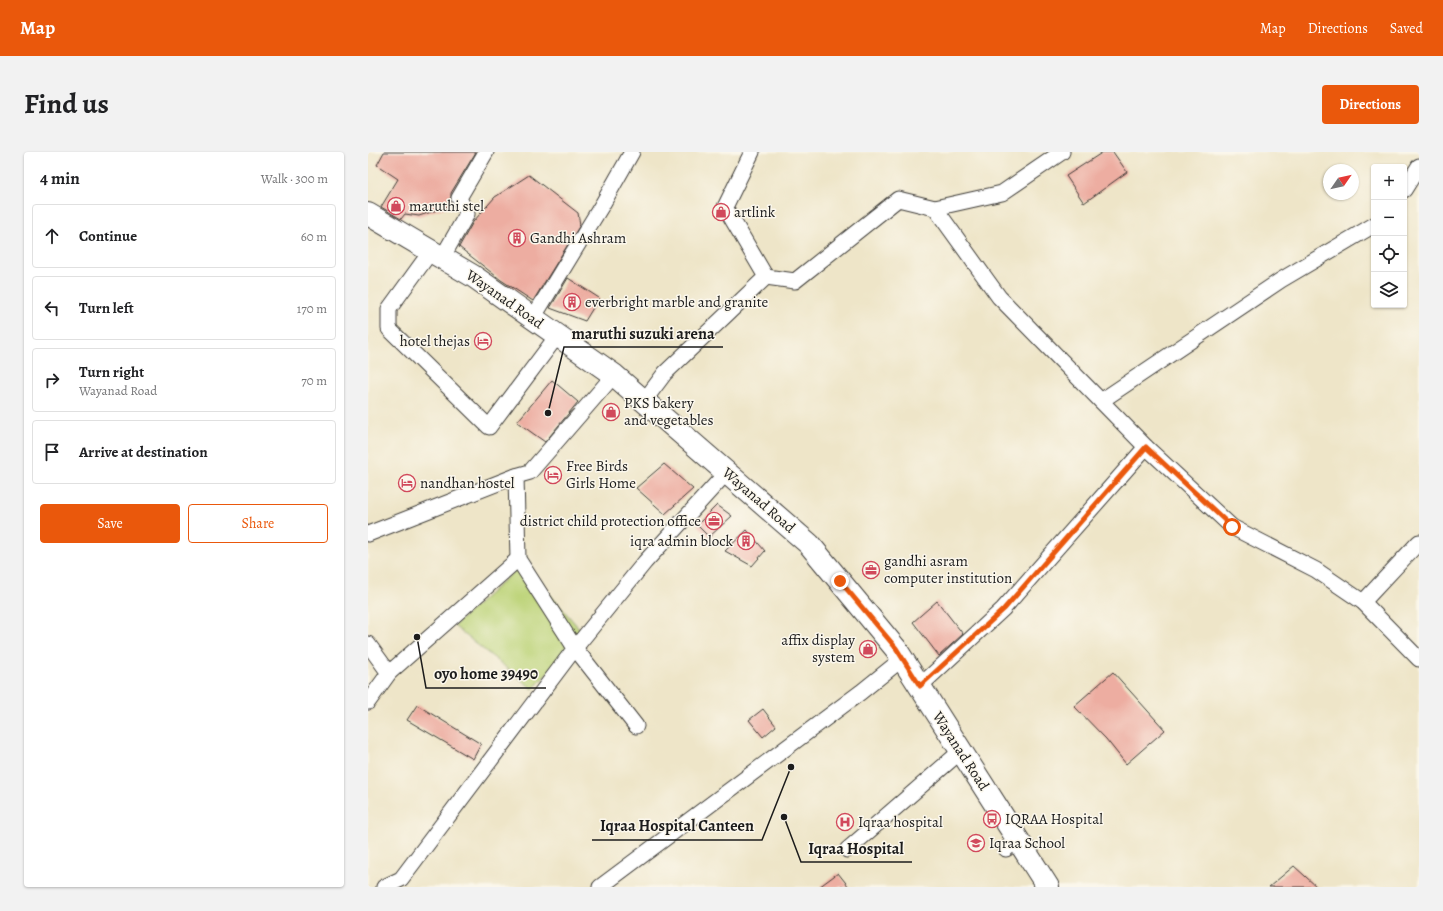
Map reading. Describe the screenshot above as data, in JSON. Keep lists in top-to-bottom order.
{
  "streets": {
    "main road": ["Wayanad Road"]
  },
  "places": {
    "shop": [
      "maruthi stel",
      "artlink",
      "PKS bakery and vegetables",
      "affix display system"
    ],
    "building": ["Gandhi Ashram", "everbright marble and granite", "iqra admin block"],
    "hotel": ["hotel thejas", "Free Birds Girls Home", "nandhan hostel"],
    "other": [
      "maruthi suzuki arena",
      "oyo home 39490",
      "Iqraa Hospital Canteen",
      "Iqraa Hospital"
    ],
    "office": ["district child protection office", "gandhi asram computer institution"],
    "bus stop": ["IQRAA Hospital"],
    "hospital": ["Iqraa hospital"],
    "school or university": ["Iqraa School"]
  },
  "north": "top right",
  "page": {
    "header": "Map",
    "nav": ["Map", "Directions", "Saved"],
    "title": "Find us",
    "buttons": [
      "Directions",
      ["Save", "Share"]
    ],
    "heading": ["4 min", "Walk · 300 m"],
    "map_buttons": ["+", "−"],
    "list": [
      ["Continue", "60 m"],
      ["Turn left", "170 m"],
      ["Turn right", "Wayanad Road", "70 m"],
      "Arrive at destination"
    ]
  }
}
